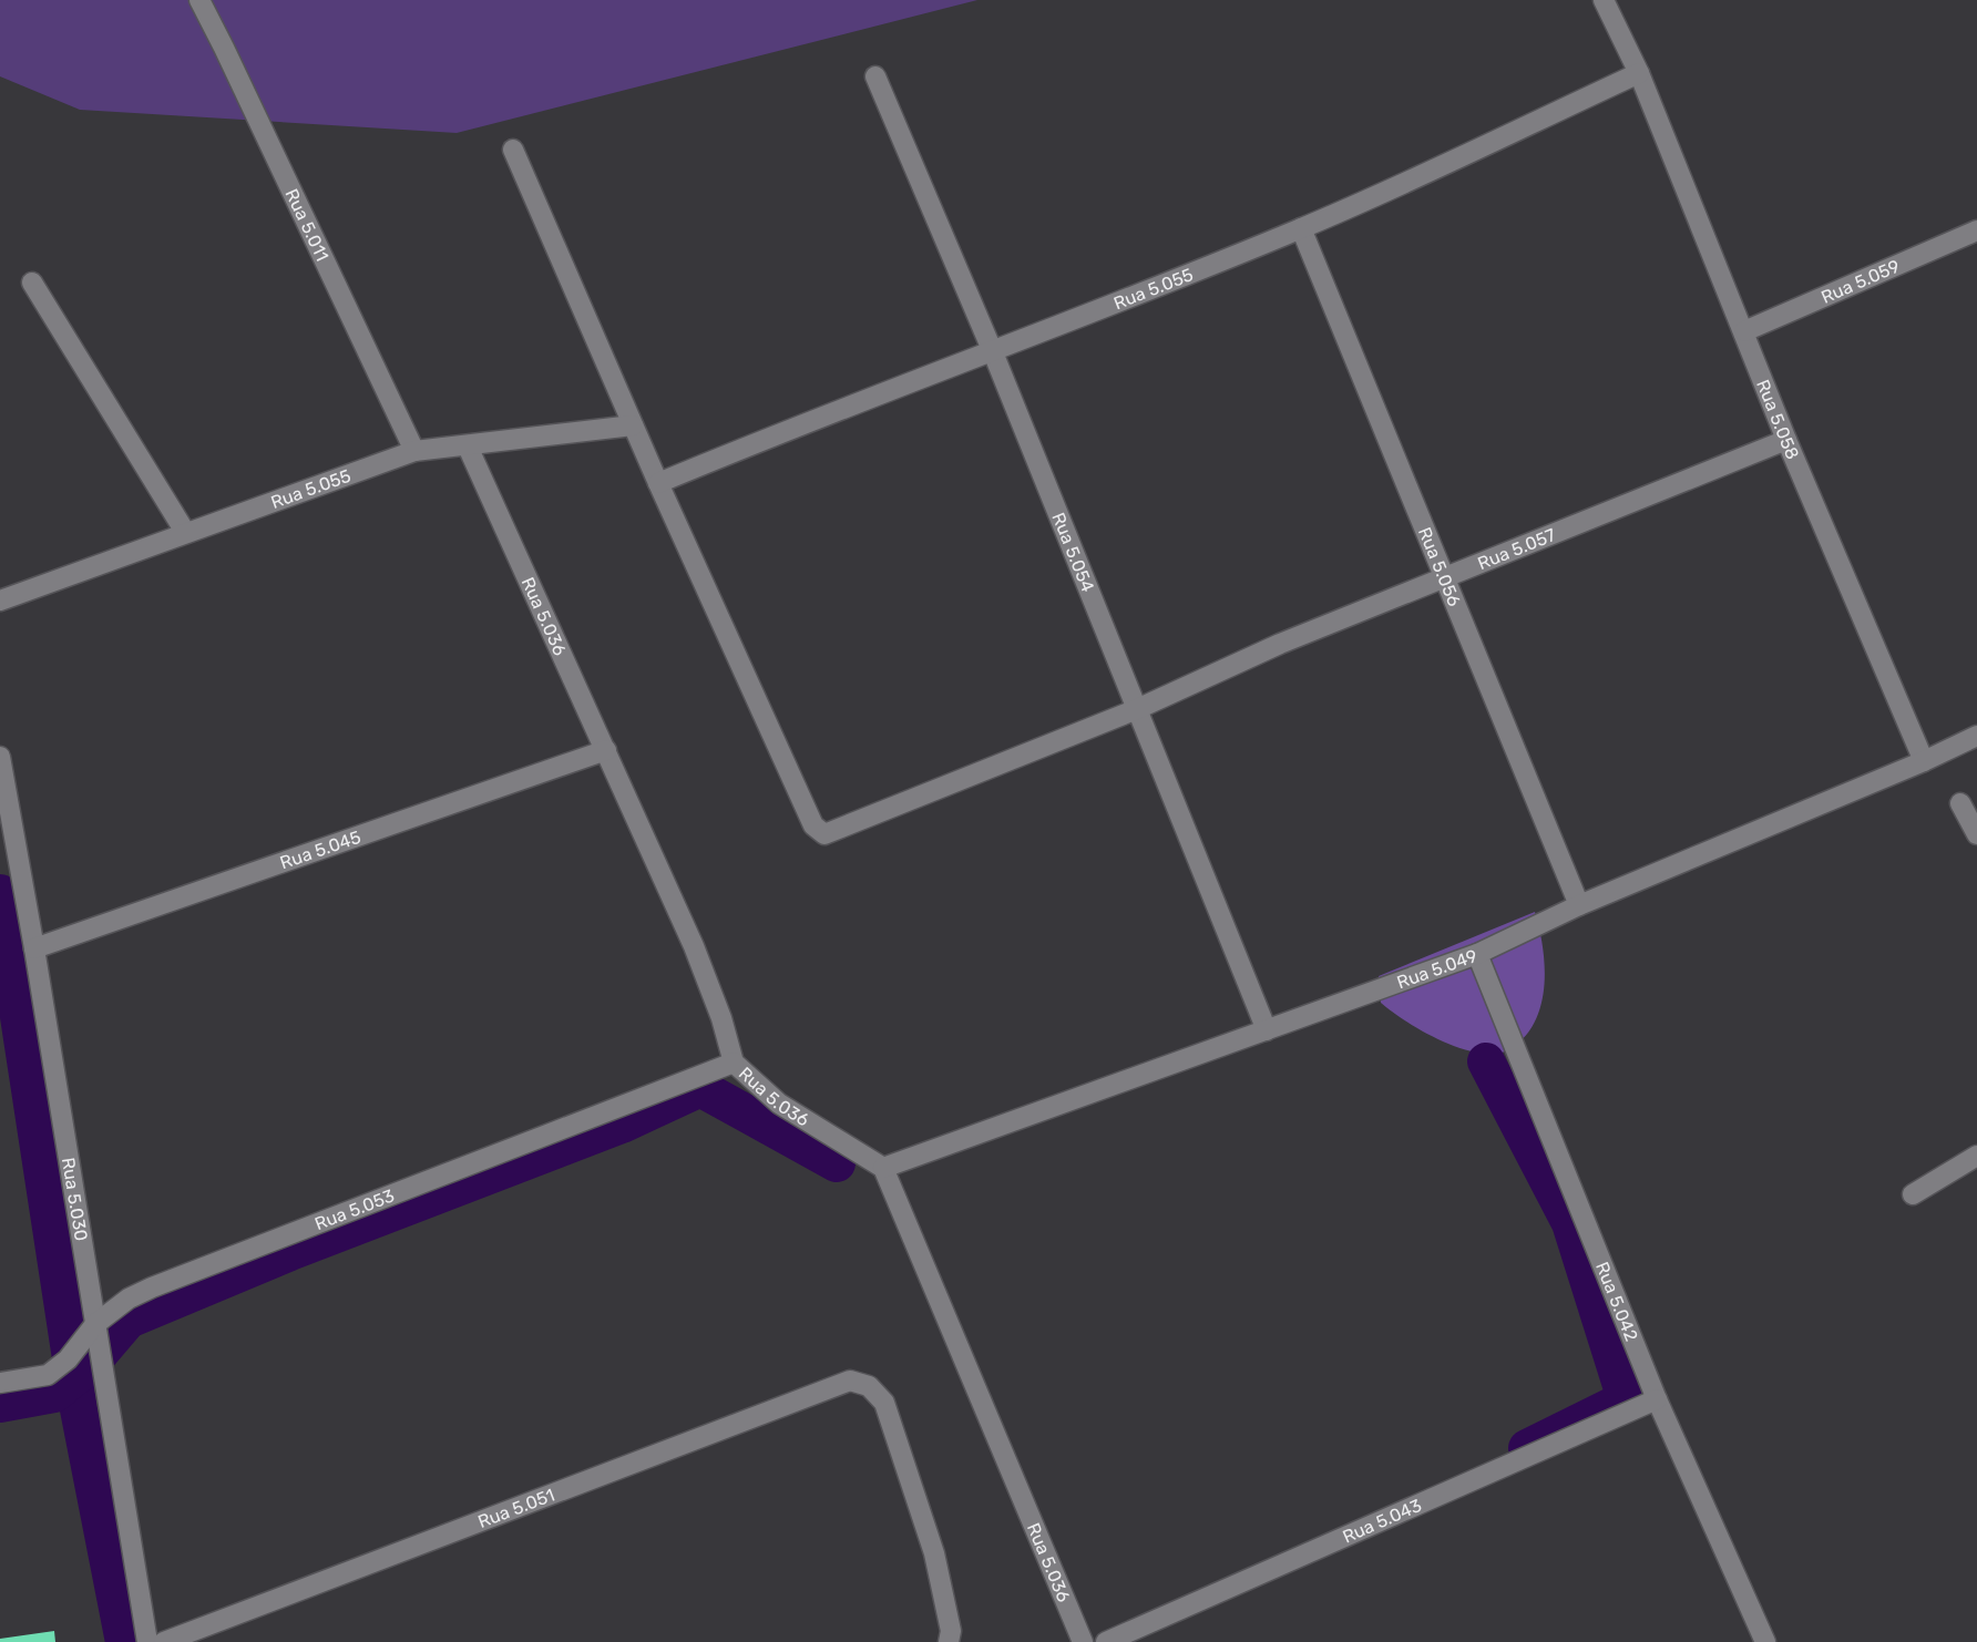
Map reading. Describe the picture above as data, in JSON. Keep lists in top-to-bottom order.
{
  "streets": {
    "street": [
      "Rua 5.011",
      "Rua 5.059",
      "Rua 5.055",
      "Rua 5.058",
      "Rua 5.057",
      "Rua 5.054",
      "Rua 5.056",
      "Rua 5.036",
      "Rua 5.045",
      "Rua 5.049",
      "Rua 5.030",
      "Rua 5.053",
      "Rua 5.042",
      "Rua 5.051",
      "Rua 5.043"
    ]
  },
  "crossings": [
    ["Rua 5.011", "Rua 5.055"],
    ["Rua 5.059", "Rua 5.058"],
    ["Rua 5.055", "Rua 5.058"],
    ["Rua 5.055", "Rua 5.057"],
    ["Rua 5.055", "Rua 5.054"],
    ["Rua 5.055", "Rua 5.056"],
    ["Rua 5.055", "Rua 5.036"],
    ["Rua 5.058", "Rua 5.057"],
    ["Rua 5.058", "Rua 5.049"],
    ["Rua 5.057", "Rua 5.054"],
    ["Rua 5.057", "Rua 5.056"],
    ["Rua 5.054", "Rua 5.049"],
    ["Rua 5.056", "Rua 5.049"],
    ["Rua 5.036", "Rua 5.045"],
    ["Rua 5.036", "Rua 5.049"],
    ["Rua 5.036", "Rua 5.053"],
    ["Rua 5.045", "Rua 5.030"],
    ["Rua 5.049", "Rua 5.042"],
    ["Rua 5.030", "Rua 5.053"],
    ["Rua 5.042", "Rua 5.043"]
  ]
}
